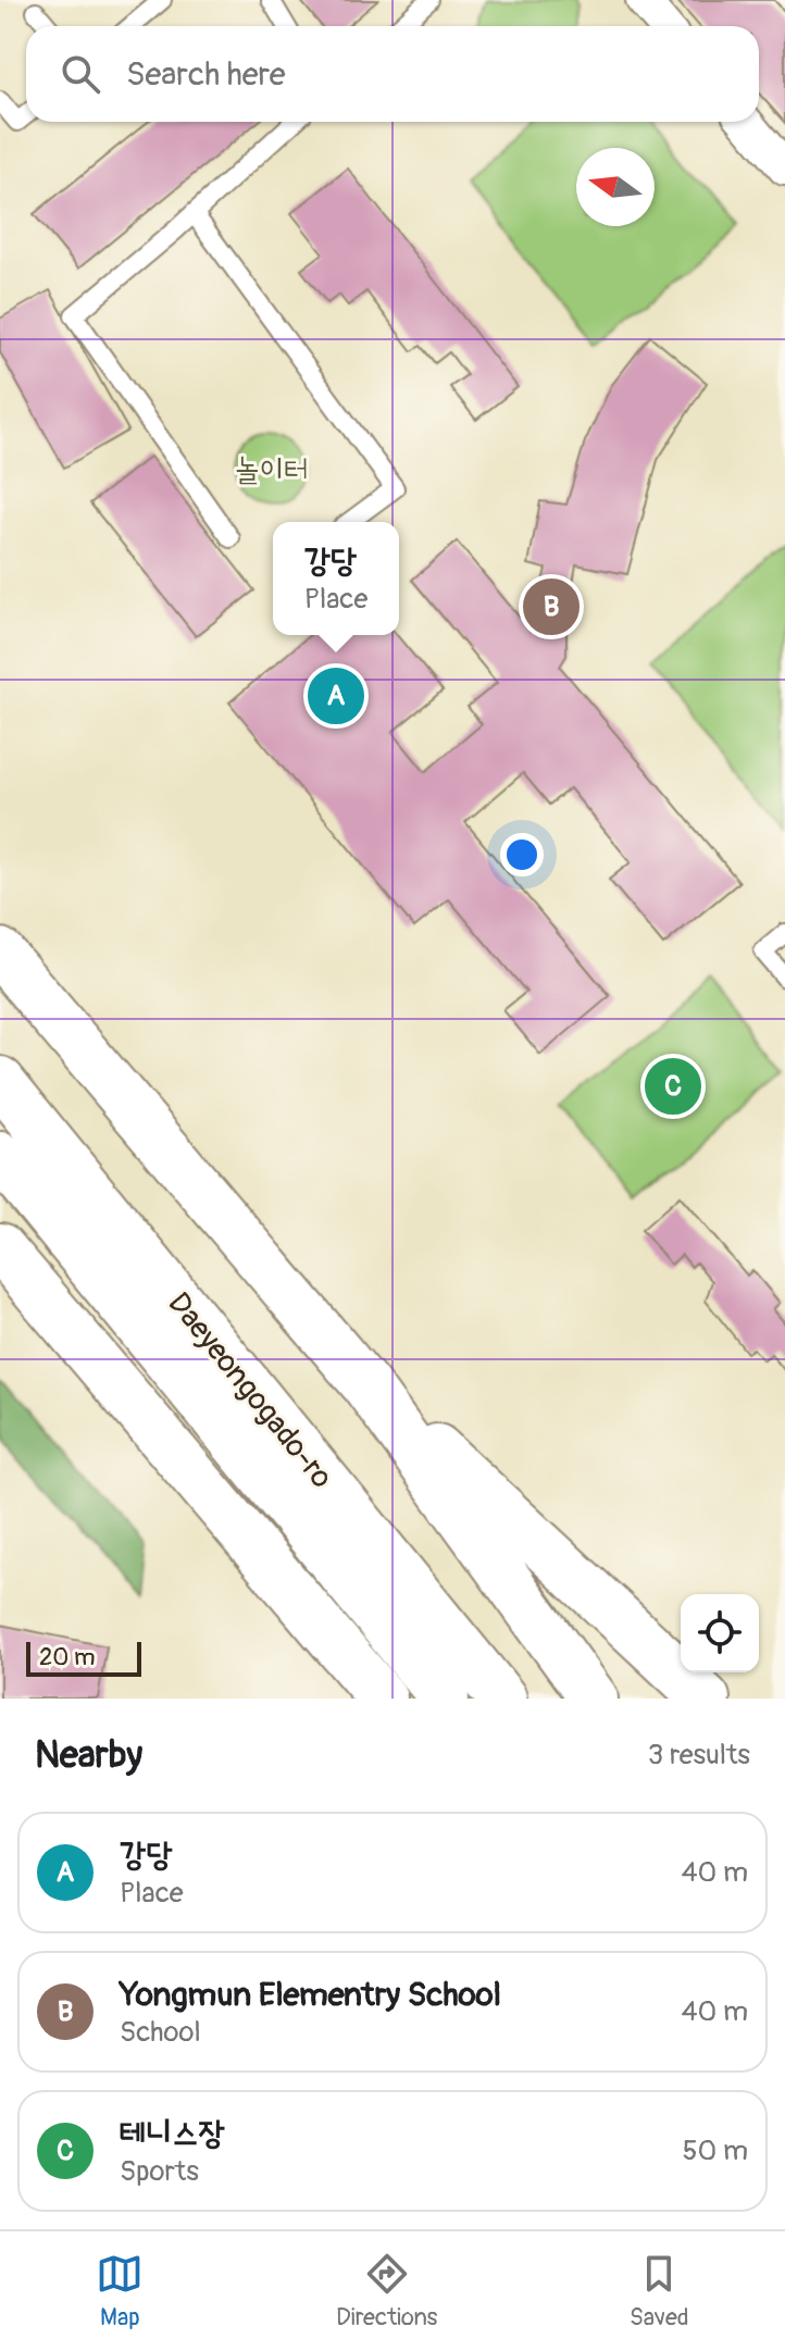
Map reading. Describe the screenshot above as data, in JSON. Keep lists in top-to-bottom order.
{
  "streets": {
    "main road": ["Daeyeongogado-ro"]
  },
  "parks": ["놀이터"],
  "scale_bar": "20 m",
  "north": "left",
  "page": {
    "search": "Search here",
    "popup": ["강당", "Place"],
    "pins": ["B", "A", "C"],
    "scale": "20 m",
    "heading": ["Nearby", "3 results"],
    "list": [
      {
        "mark": "A",
        "name": "강당",
        "note": "Place",
        "value": "40 m"
      },
      {
        "mark": "B",
        "name": "Yongmun Elementry School",
        "note": "School",
        "value": "40 m"
      },
      {
        "mark": "C",
        "name": "테니스장",
        "note": "Sports",
        "value": "50 m"
      }
    ],
    "nav": ["Map", "Directions", "Saved"]
  }
}
